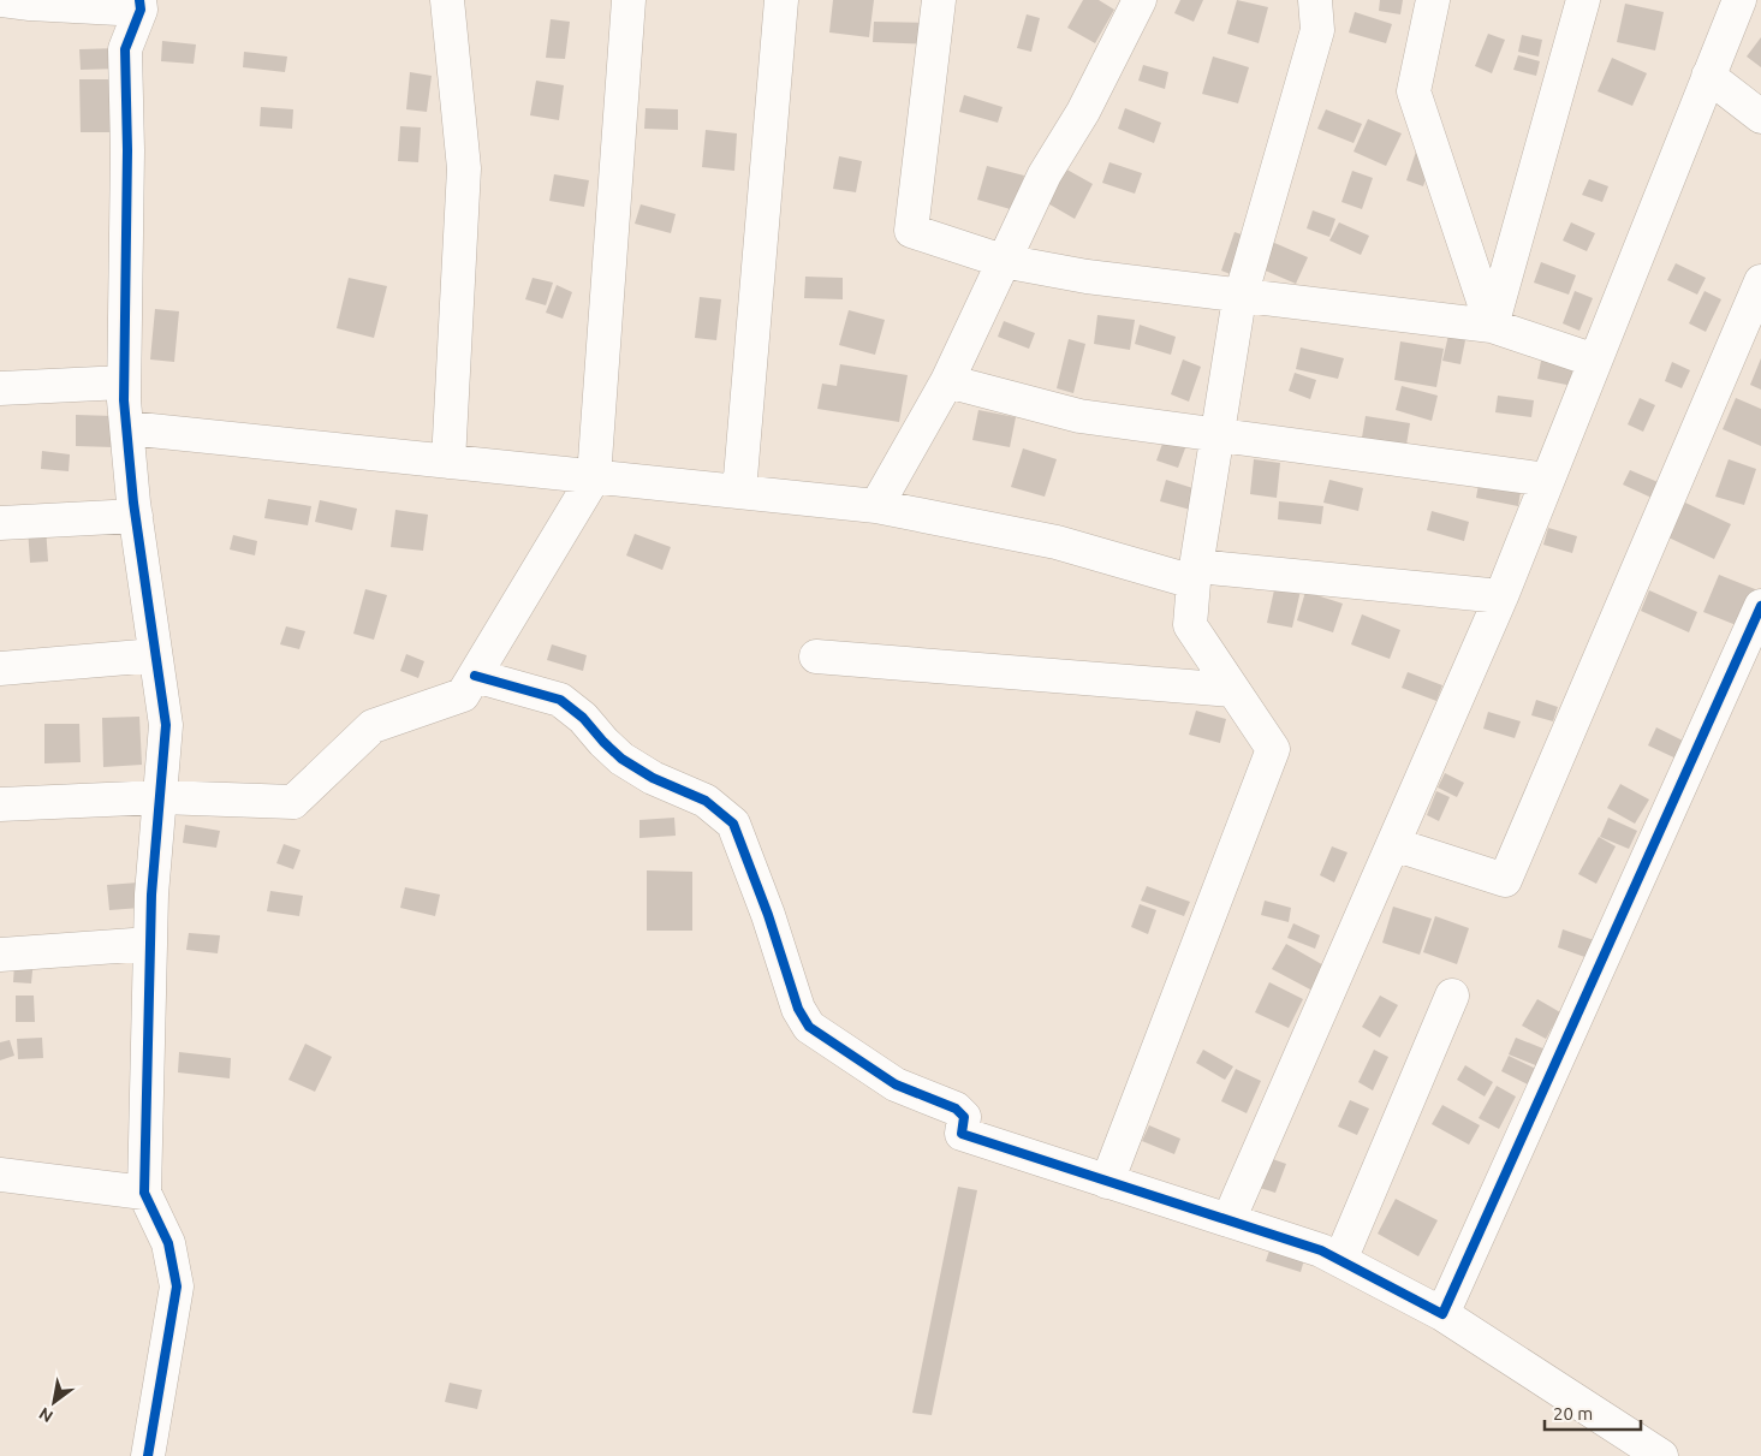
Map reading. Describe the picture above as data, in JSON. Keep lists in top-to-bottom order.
{
  "scale_bar": "20 m",
  "north": "bottom left"
}
